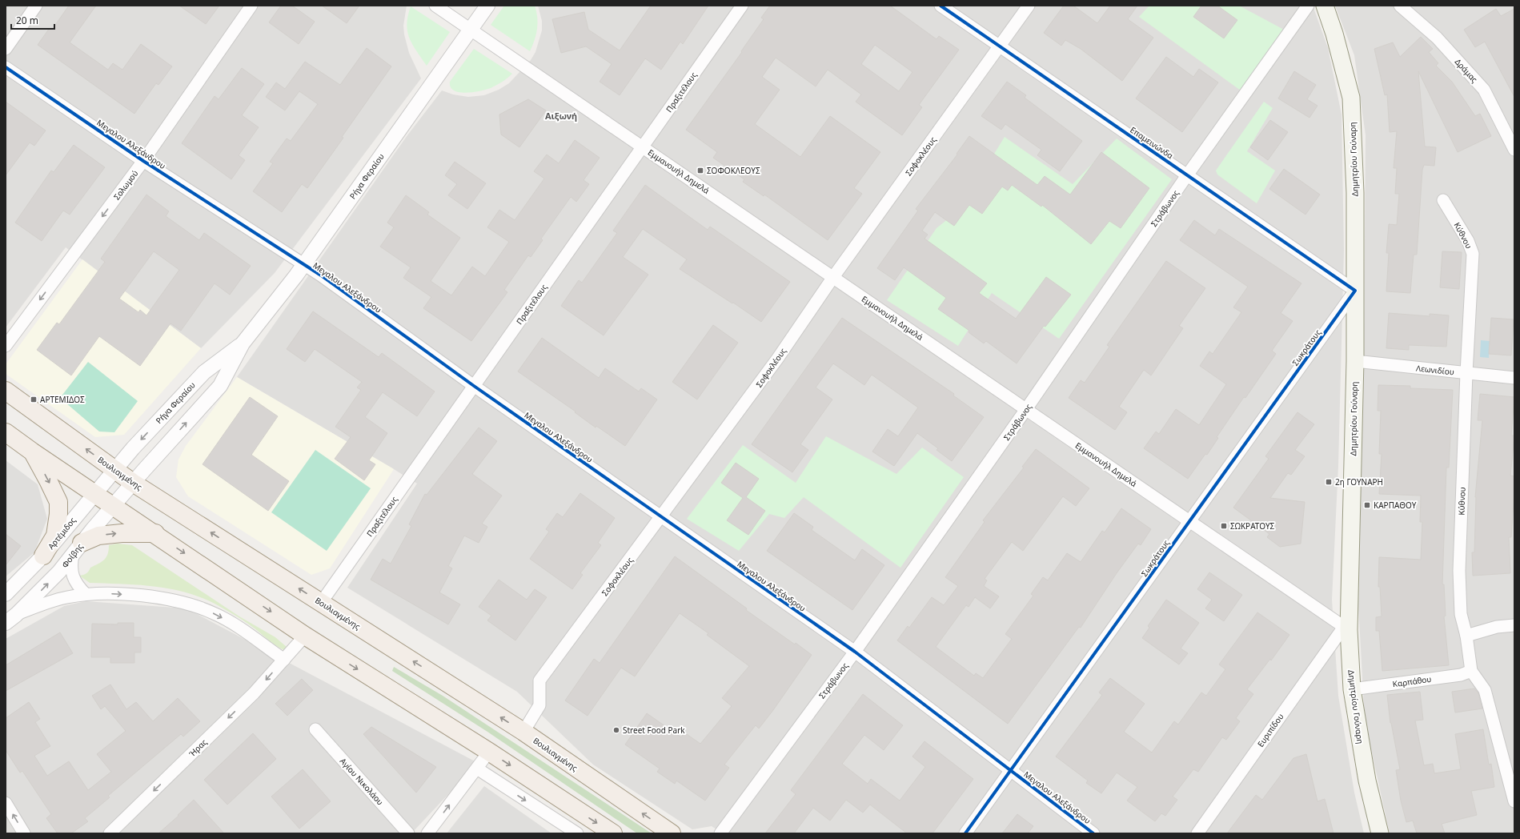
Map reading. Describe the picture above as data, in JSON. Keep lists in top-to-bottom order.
{
  "streets": {
    "main road": ["Δημητρίου Γούναρη", "Βουλιαγμένης"],
    "street": [
      "Δράμας",
      "Πραξιτέλους",
      "Επαμεινώνδα",
      "Μεγαλου Αλεξάνδρου",
      "Σοφοκλέους",
      "Εμμανουήλ Δημελά",
      "Ρήγα Φεραίου",
      "Σολωμού",
      "Στράβωνος",
      "Κύθνου",
      "Σωκράτους",
      "Λεωνιδίου",
      "Αρτέμιδος",
      "Φοίβης",
      "Καρπάθου",
      "Ευριπίδου",
      "Ήρας",
      "Αγίου Νικολάου"
    ]
  },
  "crossings": [
    ["Πραξιτέλους", "Μεγαλου Αλεξάνδρου"],
    ["Πραξιτέλους", "Εμμανουήλ Δημελά"],
    ["Πραξιτέλους", "Βουλιαγμένης"],
    ["Επαμεινώνδα", "Σοφοκλέους"],
    ["Επαμεινώνδα", "Δημητρίου Γούναρη"],
    ["Επαμεινώνδα", "Στράβωνος"],
    ["Επαμεινώνδα", "Σωκράτους"],
    ["Μεγαλου Αλεξάνδρου", "Σοφοκλέους"],
    ["Μεγαλου Αλεξάνδρου", "Ρήγα Φεραίου"],
    ["Μεγαλου Αλεξάνδρου", "Σολωμού"],
    ["Μεγαλου Αλεξάνδρου", "Στράβωνος"],
    ["Μεγαλου Αλεξάνδρου", "Σωκράτους"],
    ["Σοφοκλέους", "Εμμανουήλ Δημελά"],
    ["Σοφοκλέους", "Βουλιαγμένης"],
    ["Δημητρίου Γούναρη", "Εμμανουήλ Δημελά"],
    ["Δημητρίου Γούναρη", "Σωκράτους"],
    ["Δημητρίου Γούναρη", "Λεωνιδίου"],
    ["Δημητρίου Γούναρη", "Καρπάθου"],
    ["Δημητρίου Γούναρη", "Ευριπίδου"],
    ["Εμμανουήλ Δημελά", "Ρήγα Φεραίου"],
    ["Εμμανουήλ Δημελά", "Στράβωνος"],
    ["Εμμανουήλ Δημελά", "Σωκράτους"],
    ["Εμμανουήλ Δημελά", "Ευριπίδου"],
    ["Ρήγα Φεραίου", "Βουλιαγμένης"],
    ["Ρήγα Φεραίου", "Αρτέμιδος"],
    ["Ρήγα Φεραίου", "Φοίβης"],
    ["Κύθνου", "Λεωνιδίου"],
    ["Κύθνου", "Καρπάθου"],
    ["Βουλιαγμένης", "Αρτέμιδος"],
    ["Βουλιαγμένης", "Φοίβης"]
  ],
  "one_way": ["Σολωμού", "Φοίβης", "Ήρας"],
  "districts": ["Αιξωνή"],
  "places": {
    "transit": [
      "ΣΟΦΟΚΛΕΟΥΣ",
      "ΑΡΤΕΜΙΔΟΣ",
      "2η ΓΟΥΝΑΡΗ",
      "ΚΑΡΠΑΘΟΥ",
      "ΣΩΚΡΑΤΟΥΣ"
    ],
    "other": ["Street Food Park"]
  },
  "scale_bar": "20 m"
}
